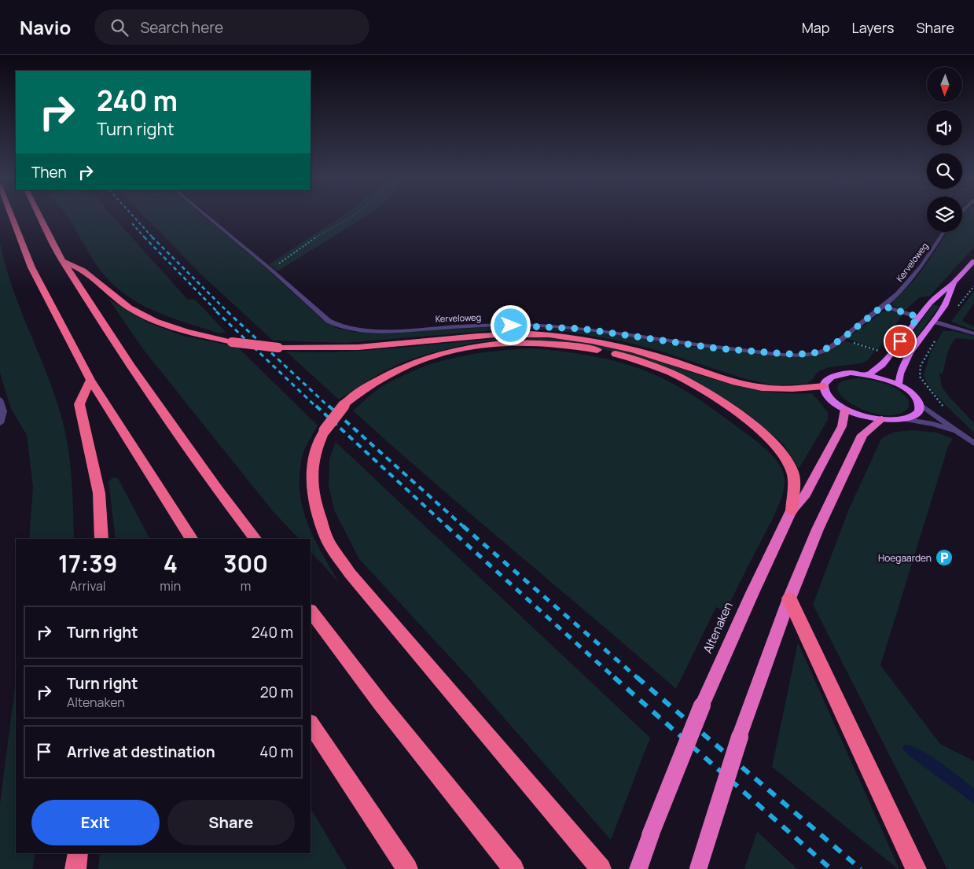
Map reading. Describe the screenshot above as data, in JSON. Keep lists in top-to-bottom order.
{
  "streets": {
    "highway": ["Altenaken"],
    "street": ["Kerveloweg"]
  },
  "places": {
    "parking": ["Hoegaarden"]
  },
  "north": "bottom",
  "page": {
    "header": "Navio",
    "search": "Search here",
    "nav": ["Map", "Layers", "Share"],
    "turn": ["240 m", "Turn right"],
    "then": "Then",
    "eta": [
      "17:39",
      "Arrival",
      "4",
      "min",
      "300",
      "m"
    ],
    "list": [
      {
        "name": "Turn right",
        "value": "240 m"
      },
      {
        "name": "Turn right",
        "note": "Altenaken",
        "value": "20 m"
      },
      {
        "name": "Arrive at destination",
        "value": "40 m"
      }
    ],
    "buttons": ["Exit", "Share"]
  }
}
